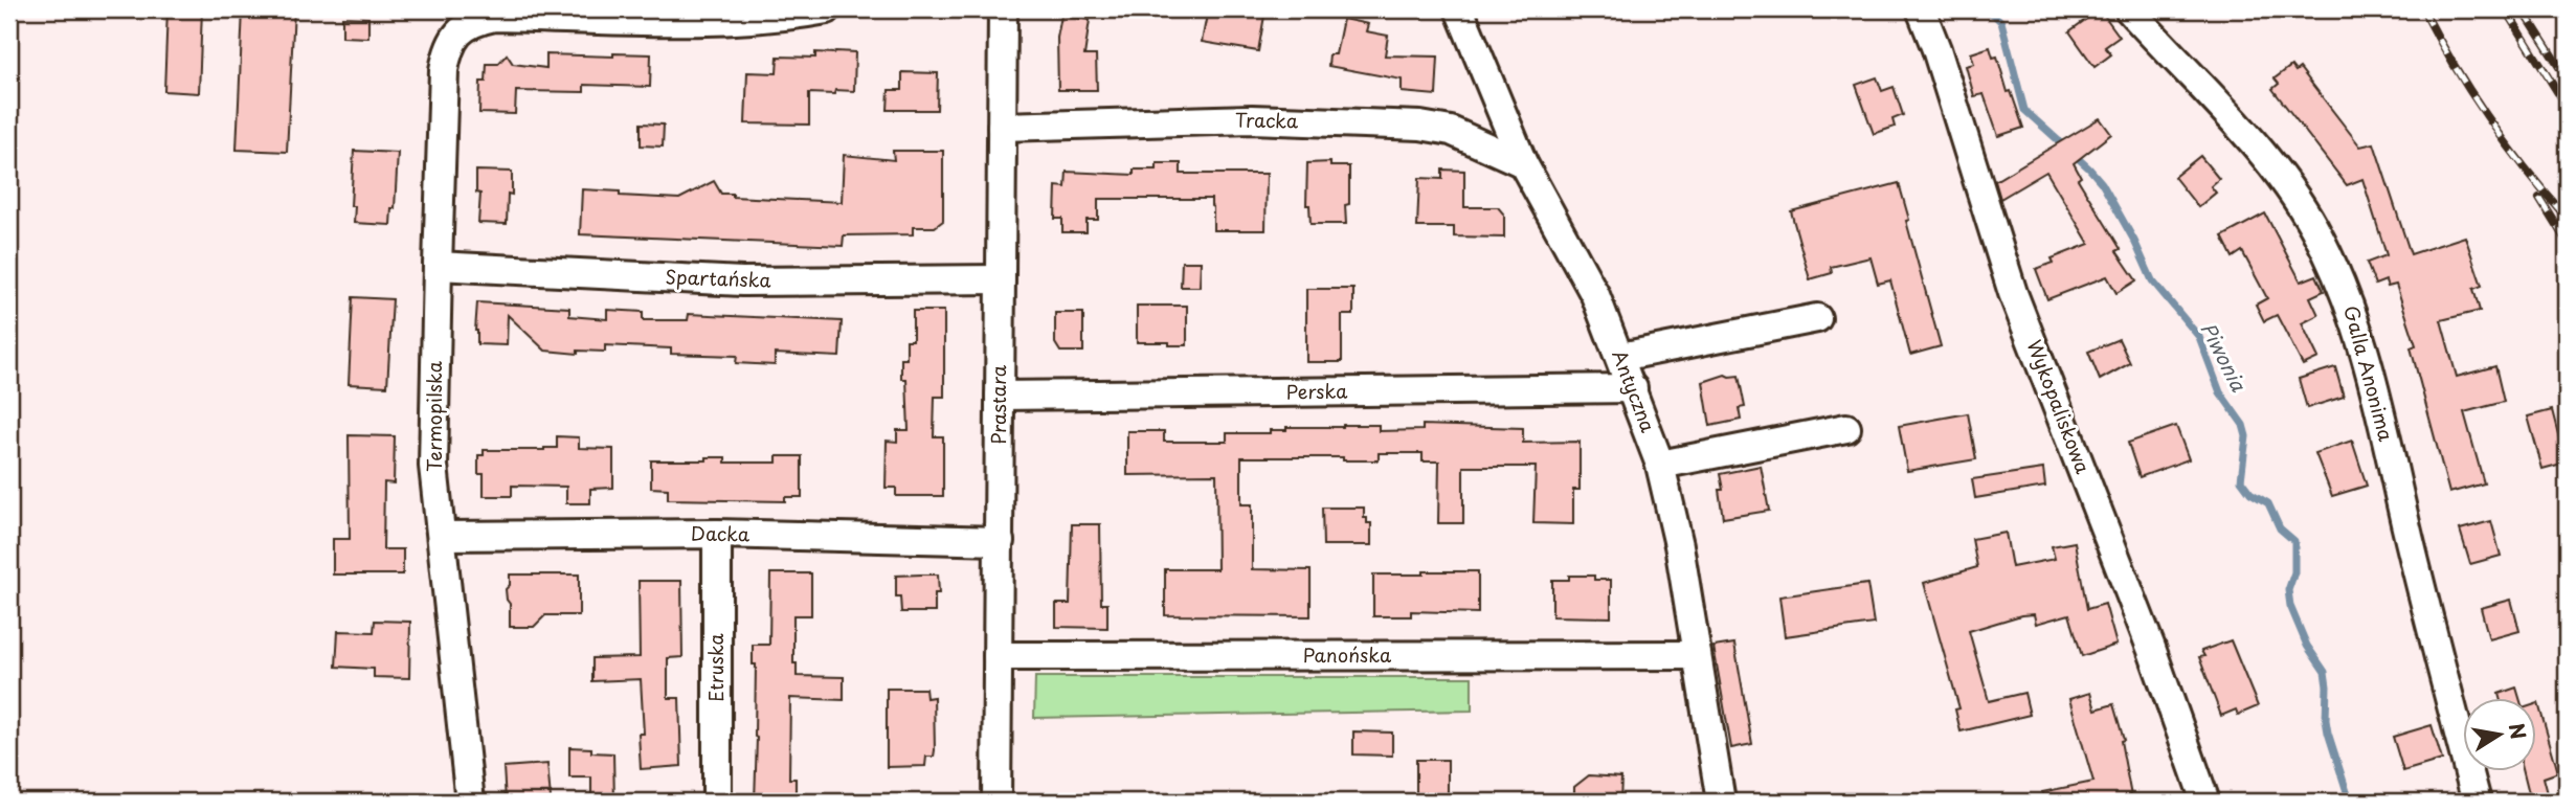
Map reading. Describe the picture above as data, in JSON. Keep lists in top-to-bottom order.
{
  "streets": {
    "street": [
      "Tracka",
      "Spartańska",
      "Galla Anonima",
      "Antyczna",
      "Perska",
      "Prastara",
      "Wykopaliskowa",
      "Termopilska",
      "Dacka",
      "Panońska",
      "Etruska"
    ]
  },
  "crossings": [
    ["Tracka", "Antyczna"],
    ["Tracka", "Prastara"],
    ["Spartańska", "Prastara"],
    ["Spartańska", "Termopilska"],
    ["Antyczna", "Perska"],
    ["Antyczna", "Panońska"],
    ["Perska", "Prastara"],
    ["Prastara", "Dacka"],
    ["Prastara", "Panońska"],
    ["Termopilska", "Dacka"],
    ["Dacka", "Etruska"]
  ],
  "water": ["Piwonia"],
  "north": "right"
}
